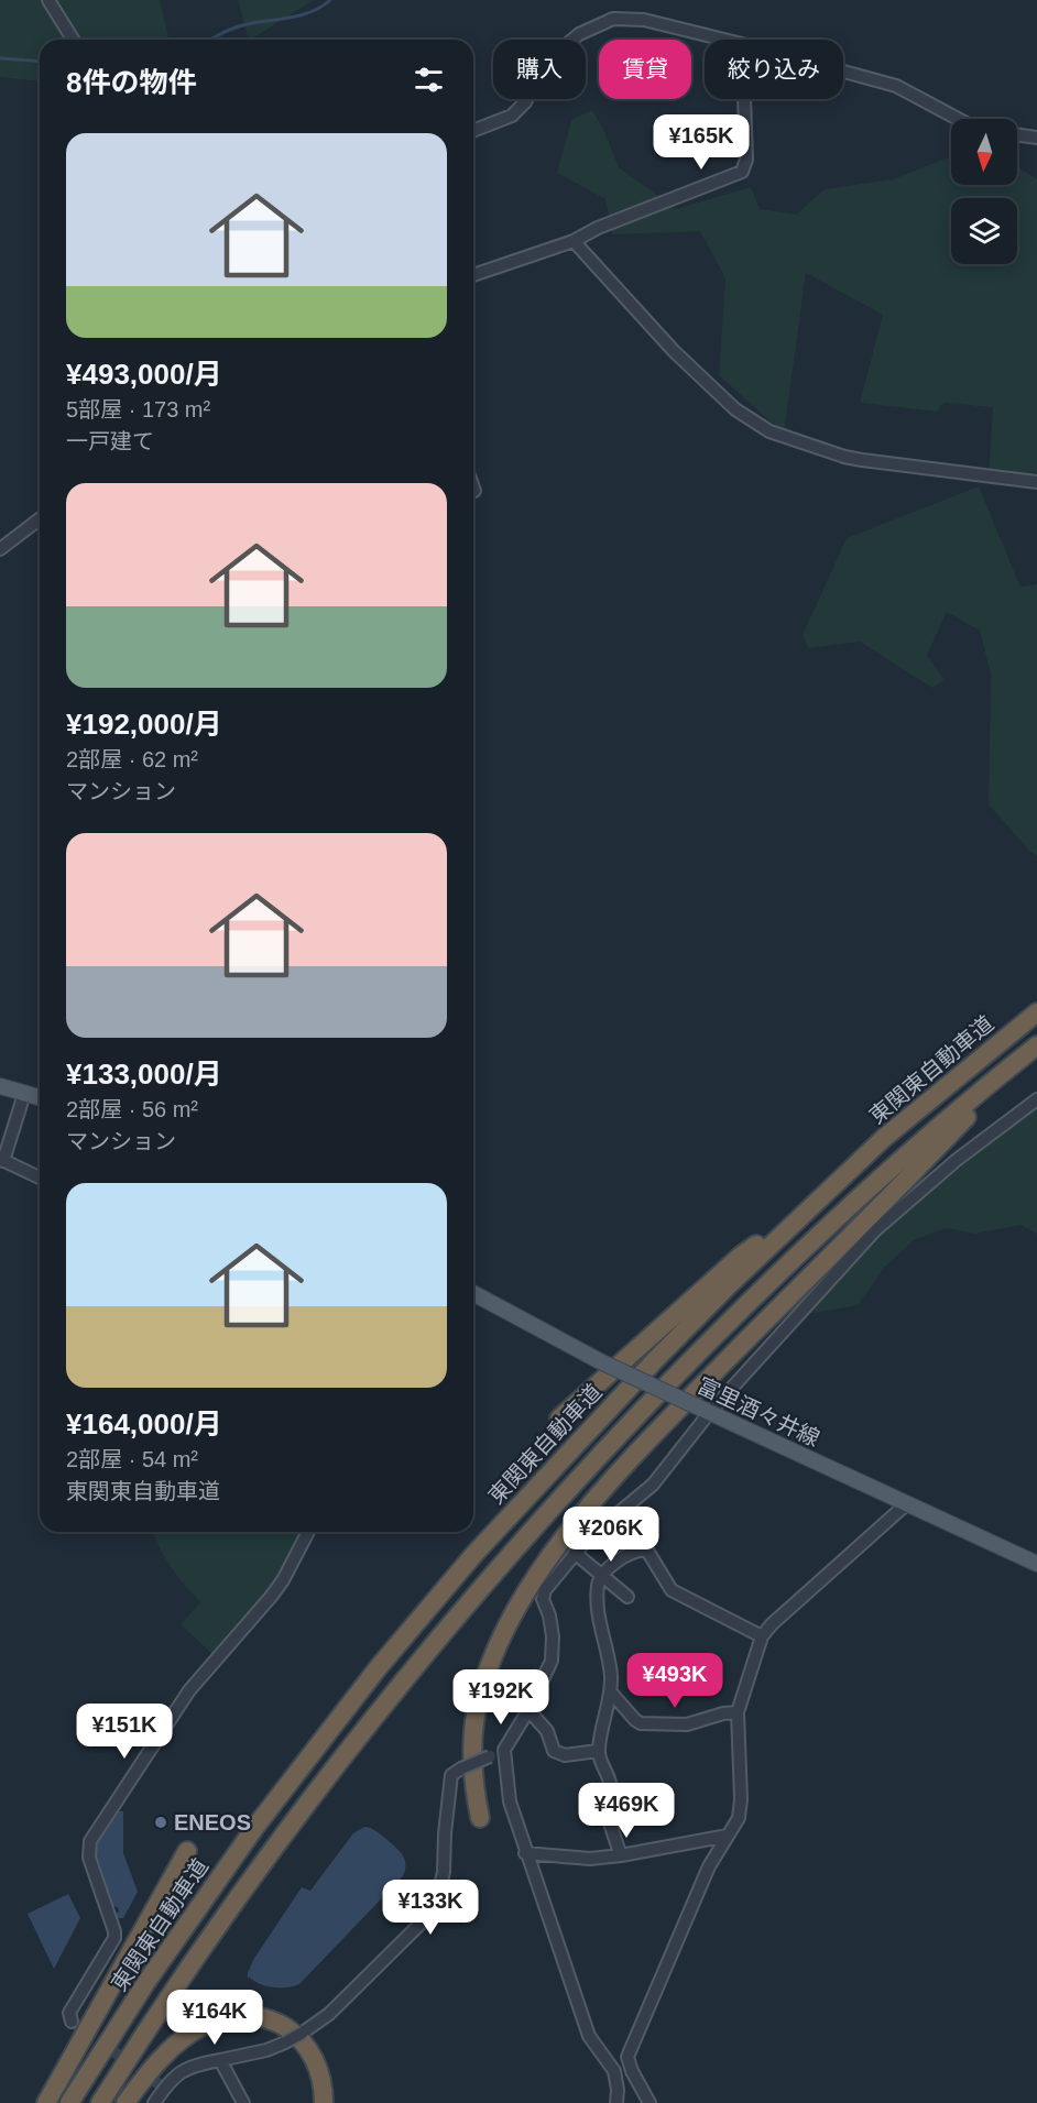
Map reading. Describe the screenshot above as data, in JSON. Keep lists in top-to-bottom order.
{
  "streets": {
    "highway": ["東関東自動車道"],
    "main road": ["富里酒々井線"]
  },
  "places": ["ENEOS"],
  "north": "bottom",
  "page": {
    "chip": ["購入", "賃貸", "絞り込み"],
    "heading": "8件の物件",
    "price": [
      "¥165K",
      "¥206K",
      "¥493K",
      "¥192K",
      "¥151K",
      "¥469K",
      "¥133K",
      "¥164K"
    ],
    "list": [
      {
        "name": "¥493,000/月",
        "note": "5部屋 · 173 m² · 一戸建て"
      },
      {
        "name": "¥192,000/月",
        "note": "2部屋 · 62 m² · マンション"
      },
      {
        "name": "¥133,000/月",
        "note": "2部屋 · 56 m² · マンション"
      },
      {
        "name": "¥164,000/月",
        "note": "2部屋 · 54 m² · 東関東自動車道"
      }
    ]
  }
}
